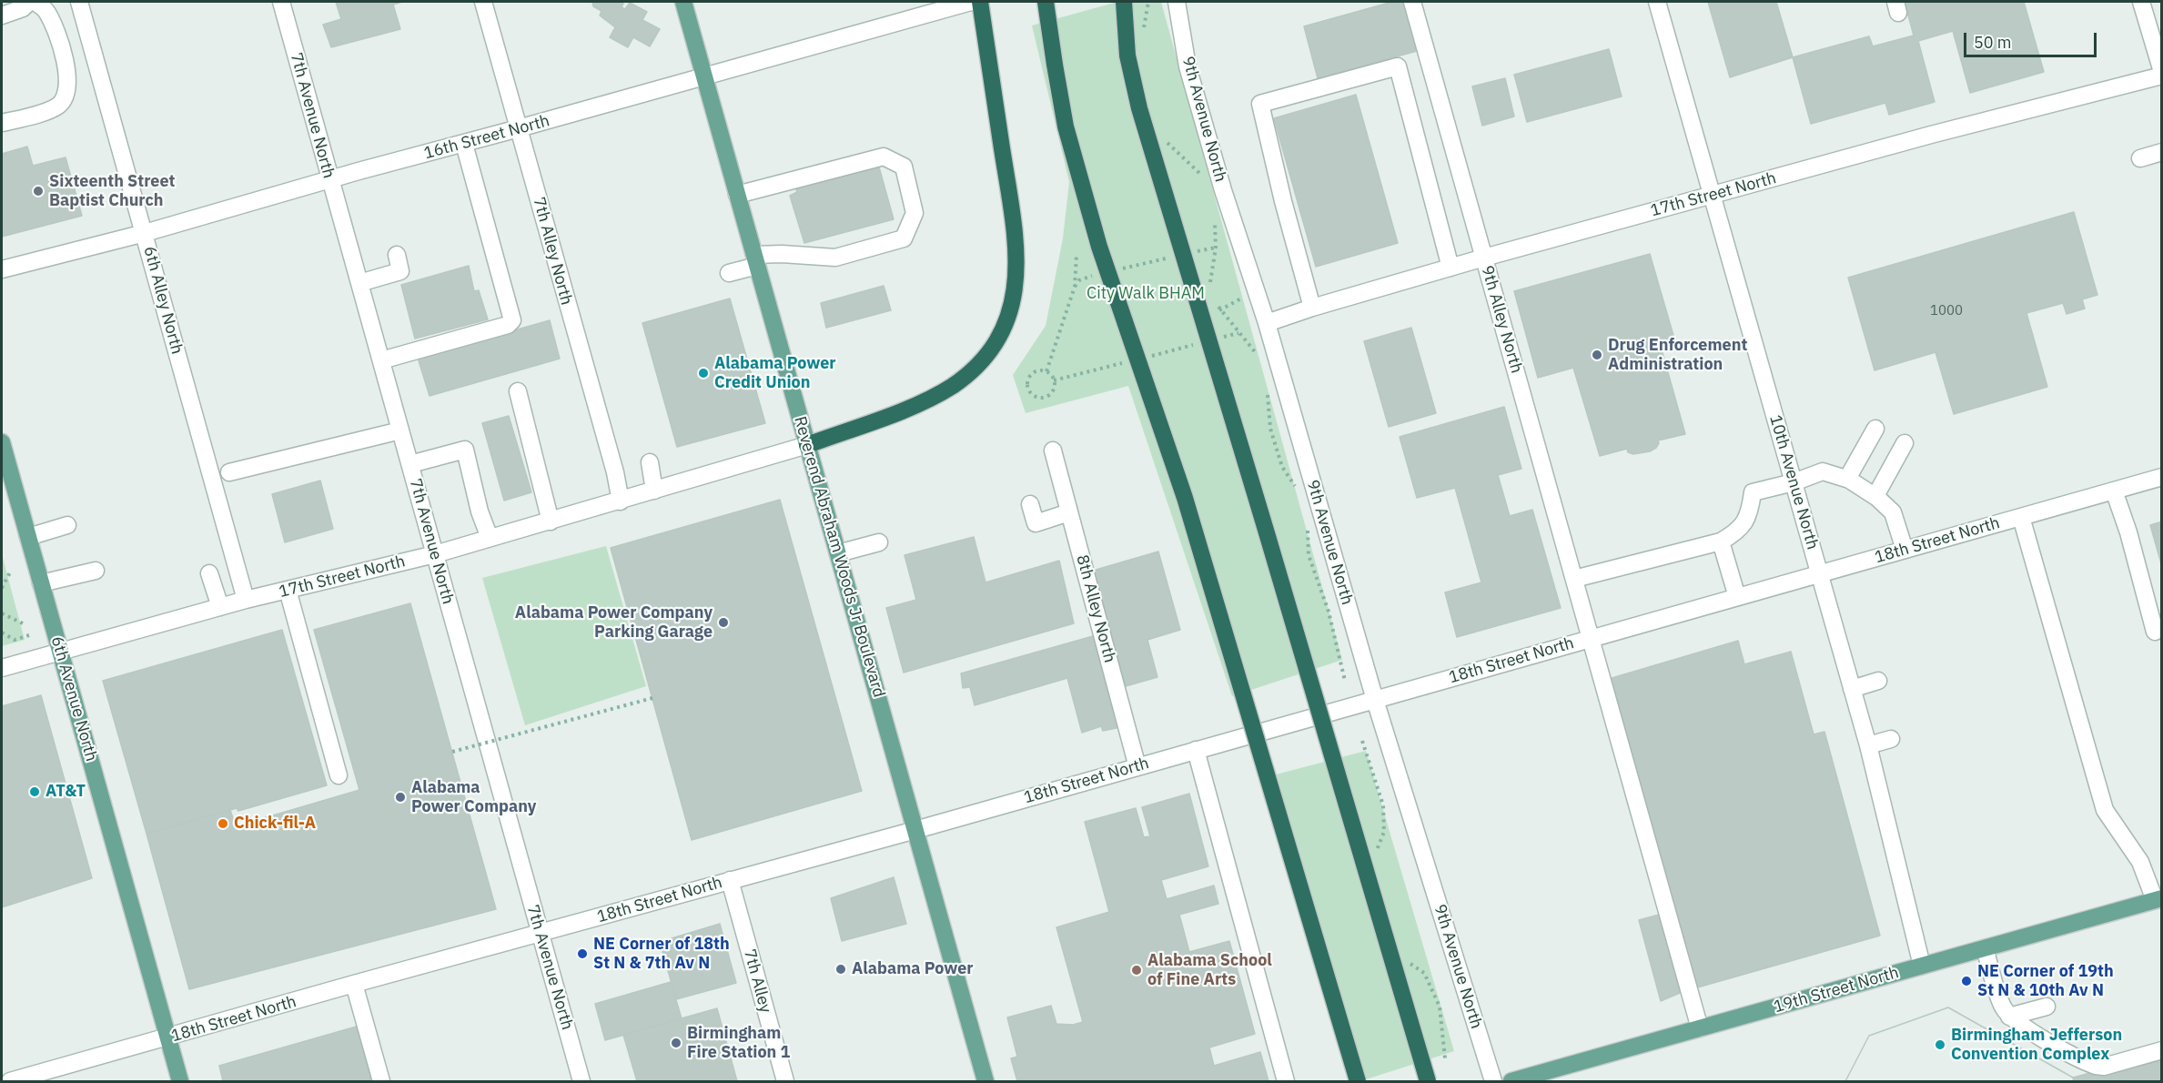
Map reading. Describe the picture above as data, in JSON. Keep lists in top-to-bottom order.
{
  "streets": {
    "main road": ["Reverend Abraham Woods Jr Boulevard", "6th Avenue North", "19th Street North"],
    "street": [
      "7th Avenue North",
      "9th Avenue North",
      "16th Street North",
      "17th Street North",
      "7th Alley North",
      "6th Alley North",
      "9th Alley North",
      "10th Avenue North",
      "18th Street North",
      "8th Alley North",
      "7th Alley"
    ]
  },
  "crossings": [
    ["7th Avenue North", "16th Street North"],
    ["7th Avenue North", "17th Street North"],
    ["7th Avenue North", "18th Street North"],
    ["9th Avenue North", "17th Street North"],
    ["9th Avenue North", "18th Street North"],
    ["16th Street North", "7th Alley North"],
    ["16th Street North", "6th Alley North"],
    ["16th Street North", "Reverend Abraham Woods Jr Boulevard"],
    ["17th Street North", "7th Alley North"],
    ["17th Street North", "6th Alley North"],
    ["17th Street North", "9th Alley North"],
    ["17th Street North", "10th Avenue North"],
    ["17th Street North", "Reverend Abraham Woods Jr Boulevard"],
    ["17th Street North", "6th Avenue North"],
    ["9th Alley North", "18th Street North"],
    ["9th Alley North", "19th Street North"],
    ["10th Avenue North", "18th Street North"],
    ["10th Avenue North", "19th Street North"],
    ["18th Street North", "Reverend Abraham Woods Jr Boulevard"],
    ["18th Street North", "8th Alley North"],
    ["18th Street North", "6th Avenue North"],
    ["18th Street North", "7th Alley"]
  ],
  "parks": ["City Walk BHAM"],
  "places": [
    "Sixteenth Street Baptist Church",
    "Drug Enforcement Administration",
    "Alabama Power Credit Union",
    "Alabama Power Company Parking Garage",
    "AT&T",
    "Alabama Power Company",
    "Chick-fil-A",
    "NE Corner of 18th St N & 7th Av N",
    "Alabama Power",
    "Alabama School of Fine Arts",
    "NE Corner of 19th St N & 10th Av N",
    "Birmingham Fire Station 1",
    "Birmingham Jefferson Convention Complex"
  ],
  "house_numbers": ["1000"],
  "scale_bar": "50 m"
}
